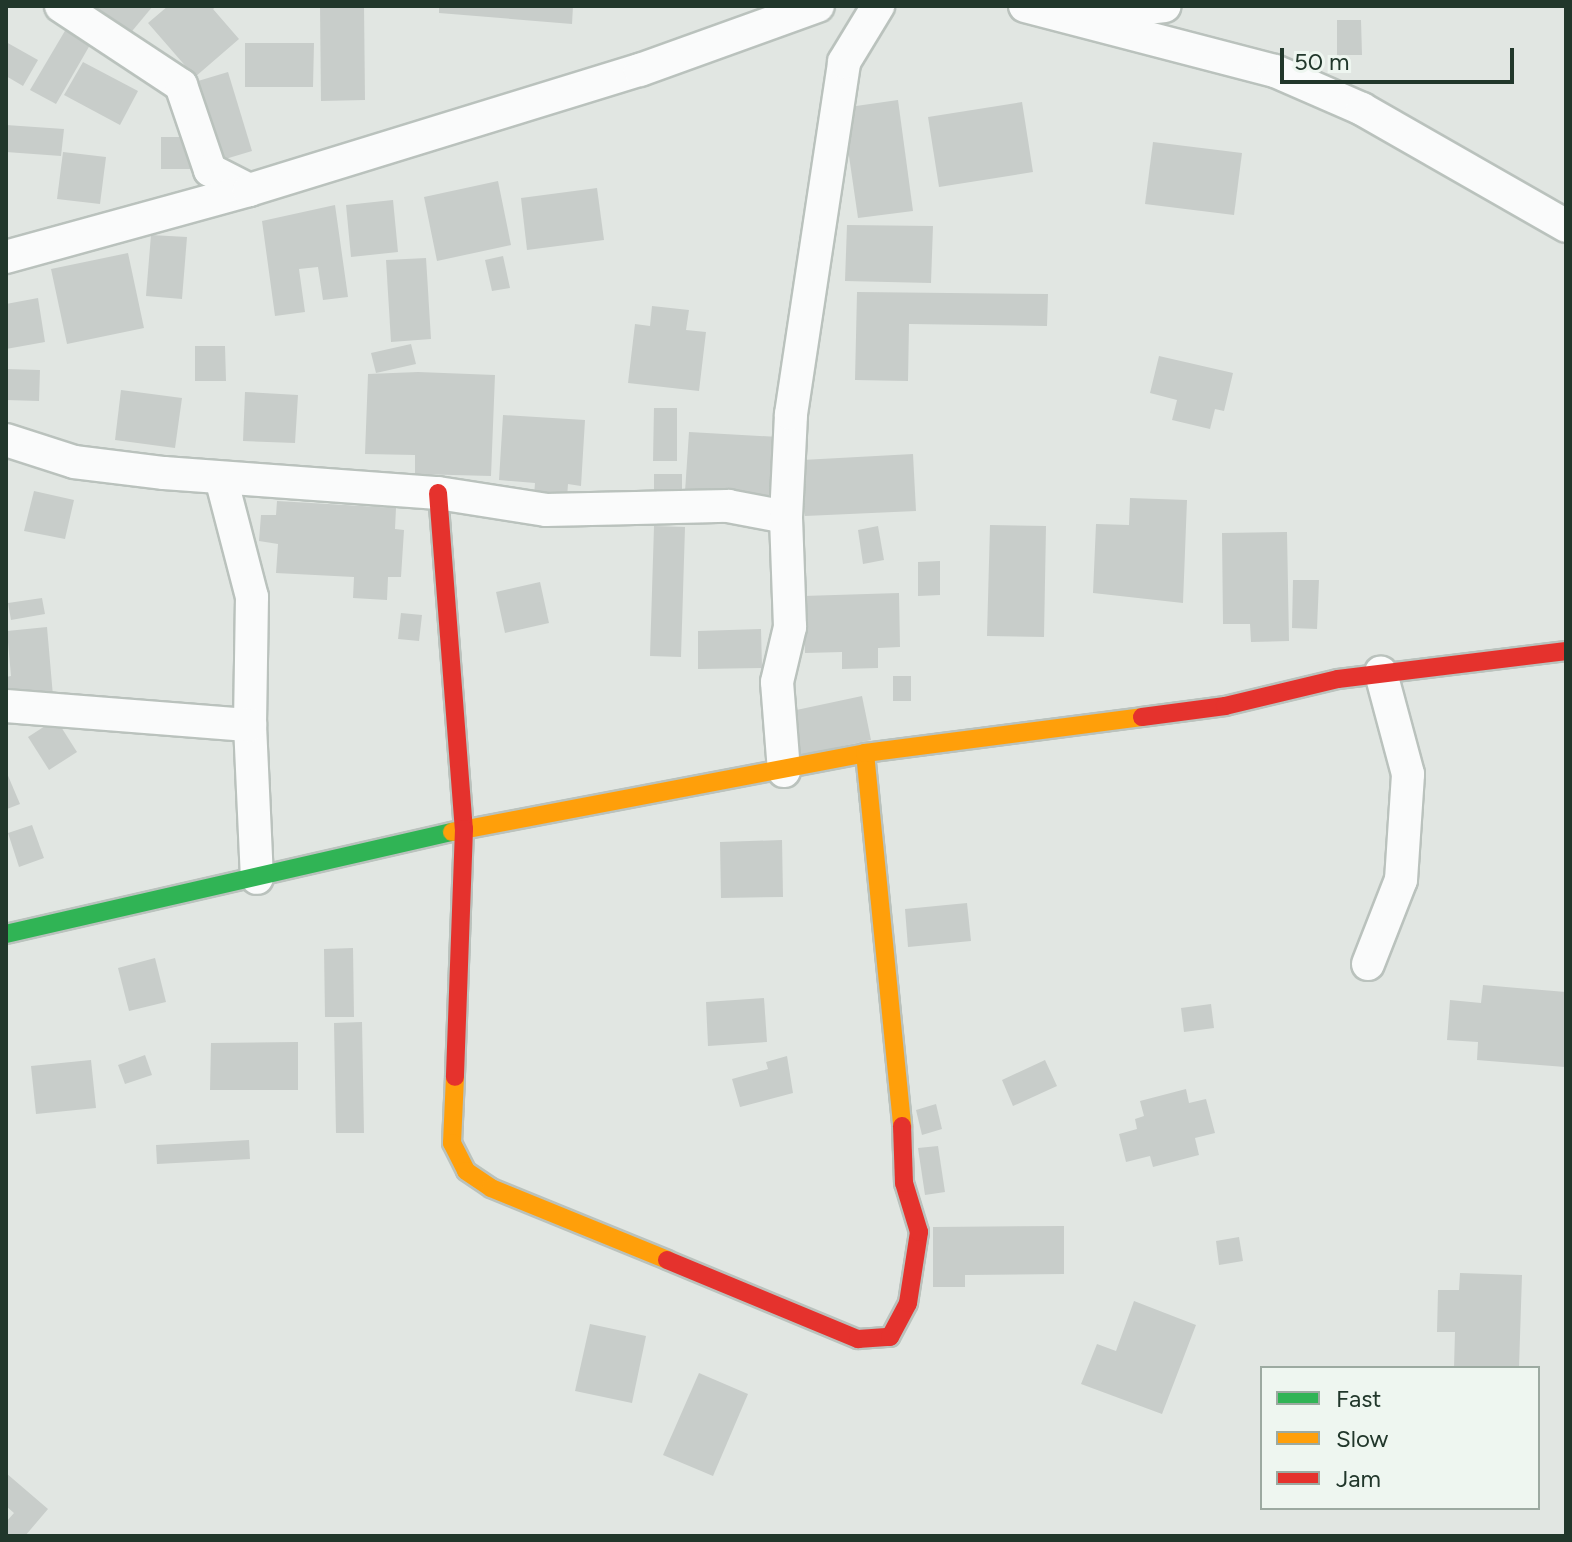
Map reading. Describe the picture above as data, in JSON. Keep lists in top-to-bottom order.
{
  "legend": ["Fast", "Slow", "Jam"],
  "scale_bar": "50 m"
}
